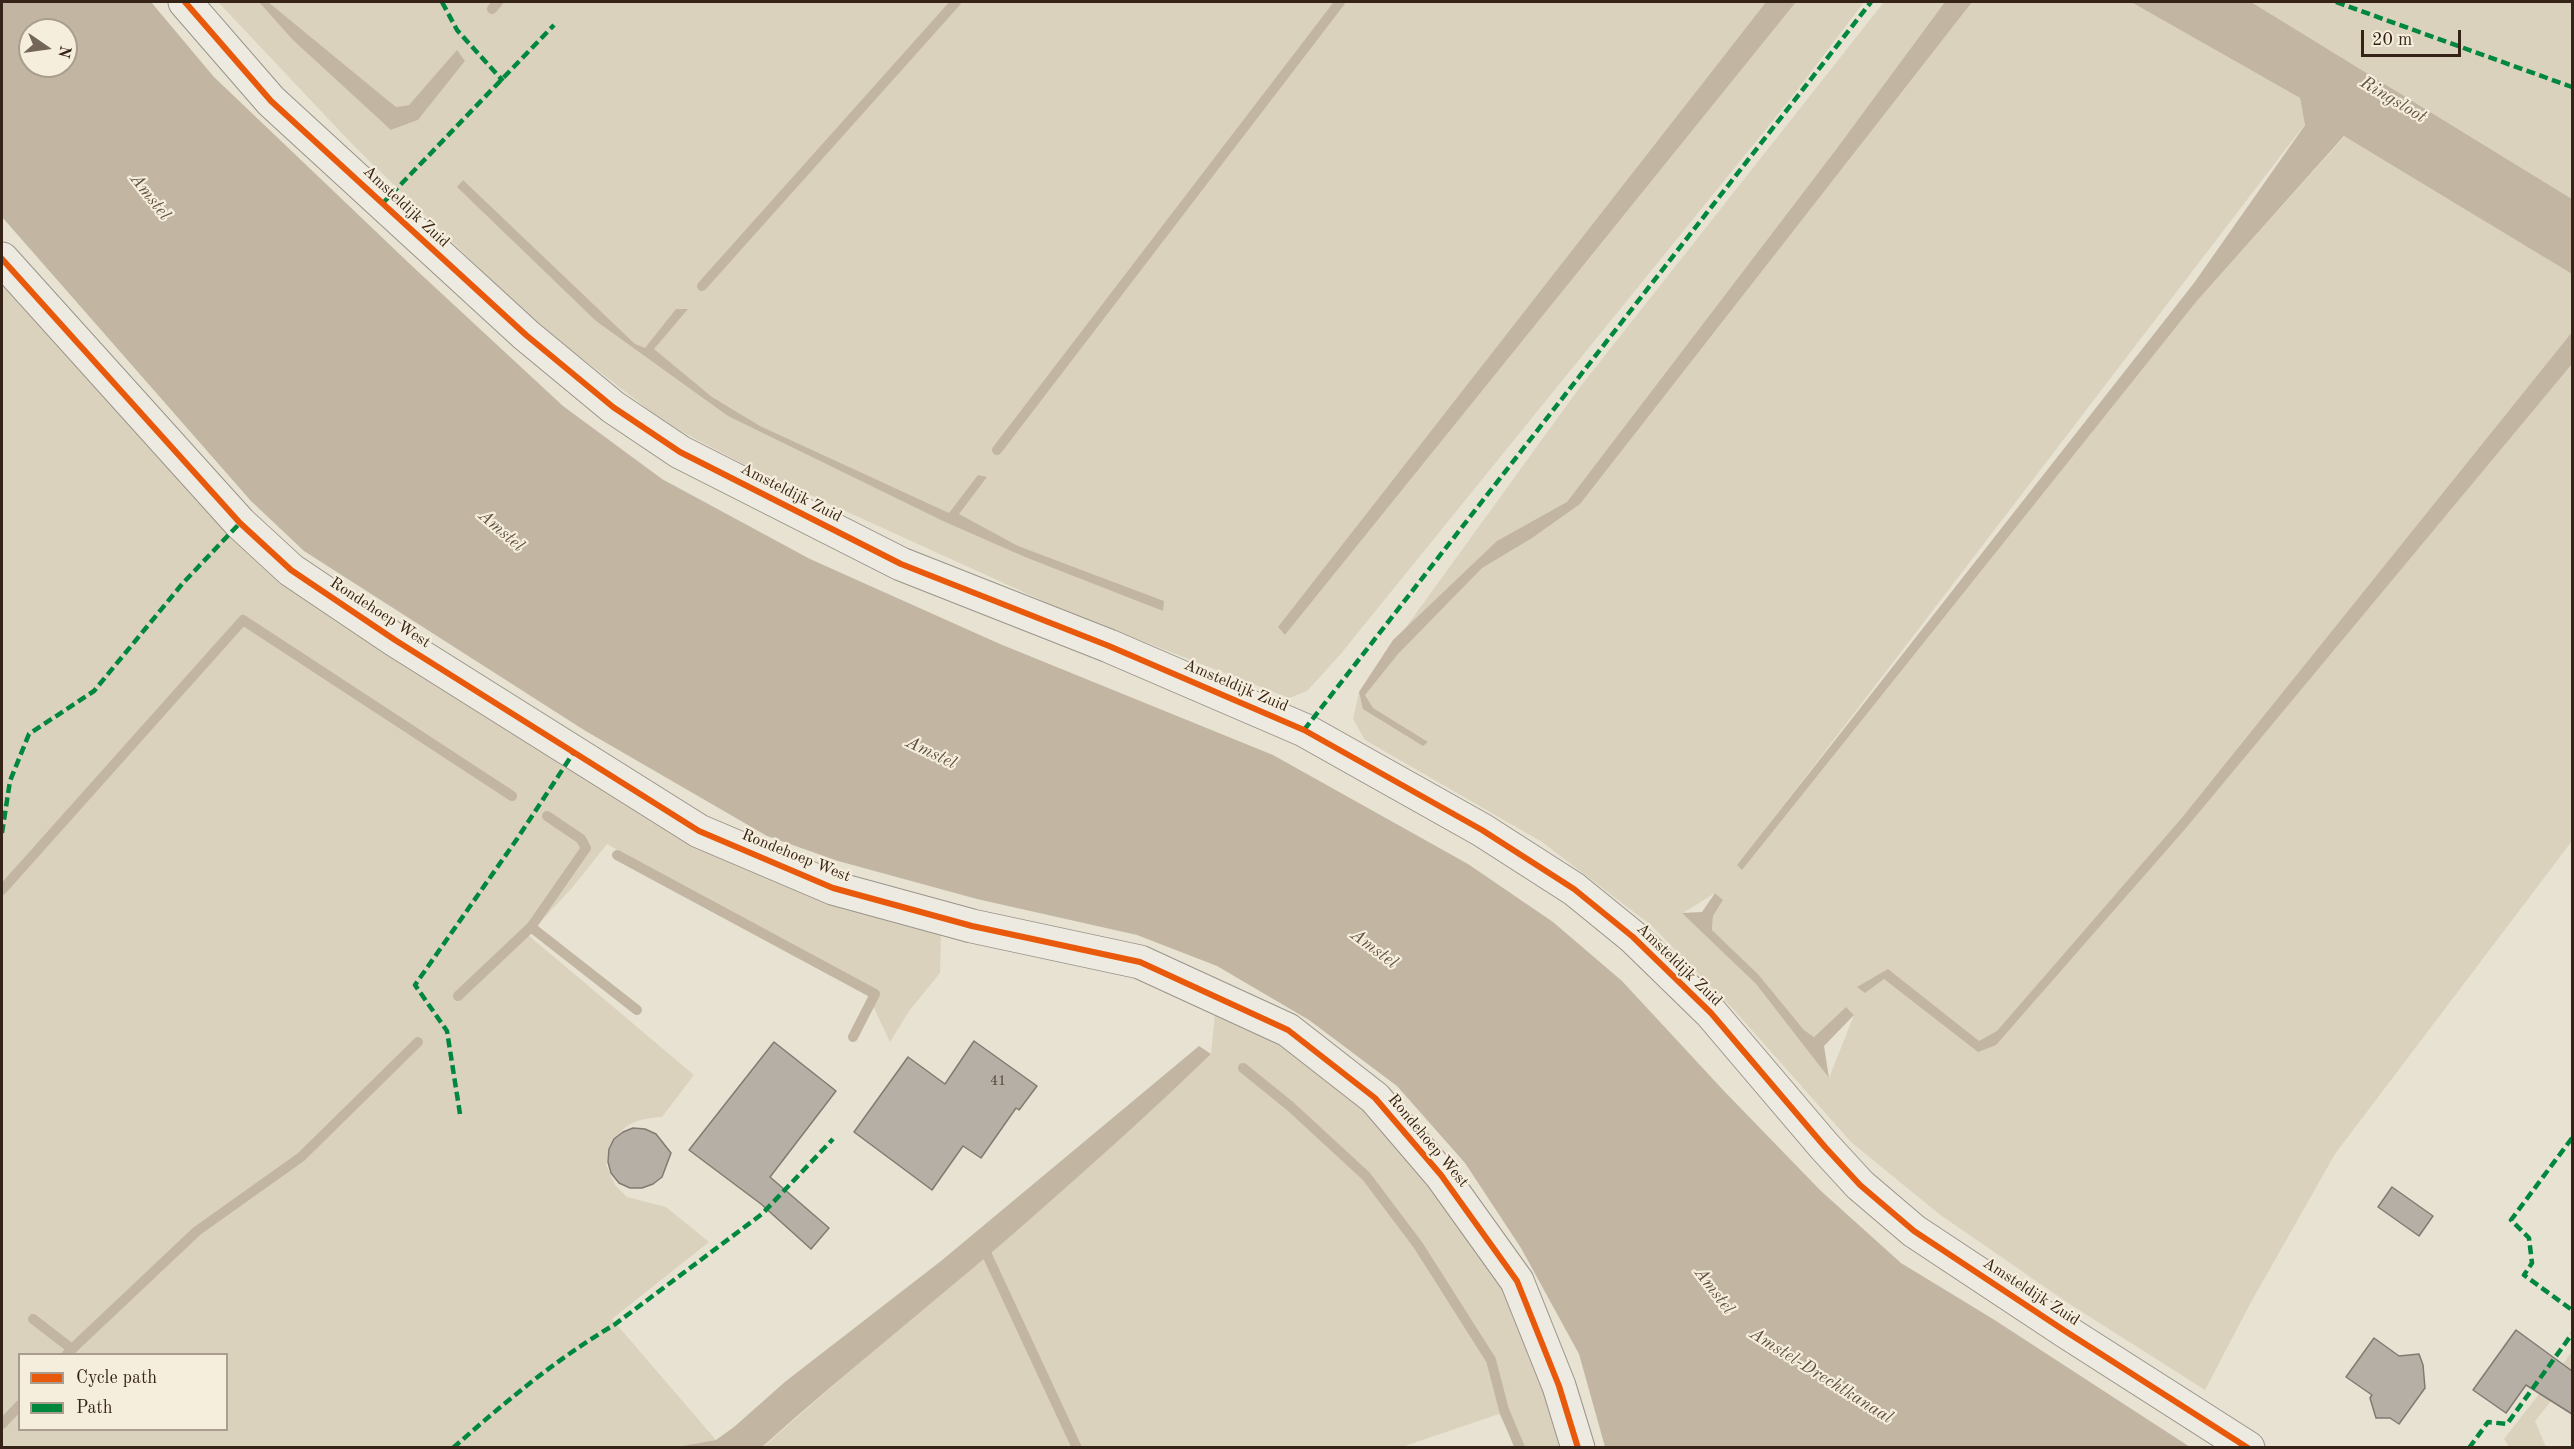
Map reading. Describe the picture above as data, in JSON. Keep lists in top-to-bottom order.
{
  "streets": {
    "street": ["Amsteldijk Zuid", "Rondehoep West"]
  },
  "water": ["Ringsloot", "Amstel", "Amstel-Drechtkanaal"],
  "house_numbers": ["41"],
  "legend": ["Cycle path", "Path"],
  "scale_bar": "20 m",
  "north": "right"
}
